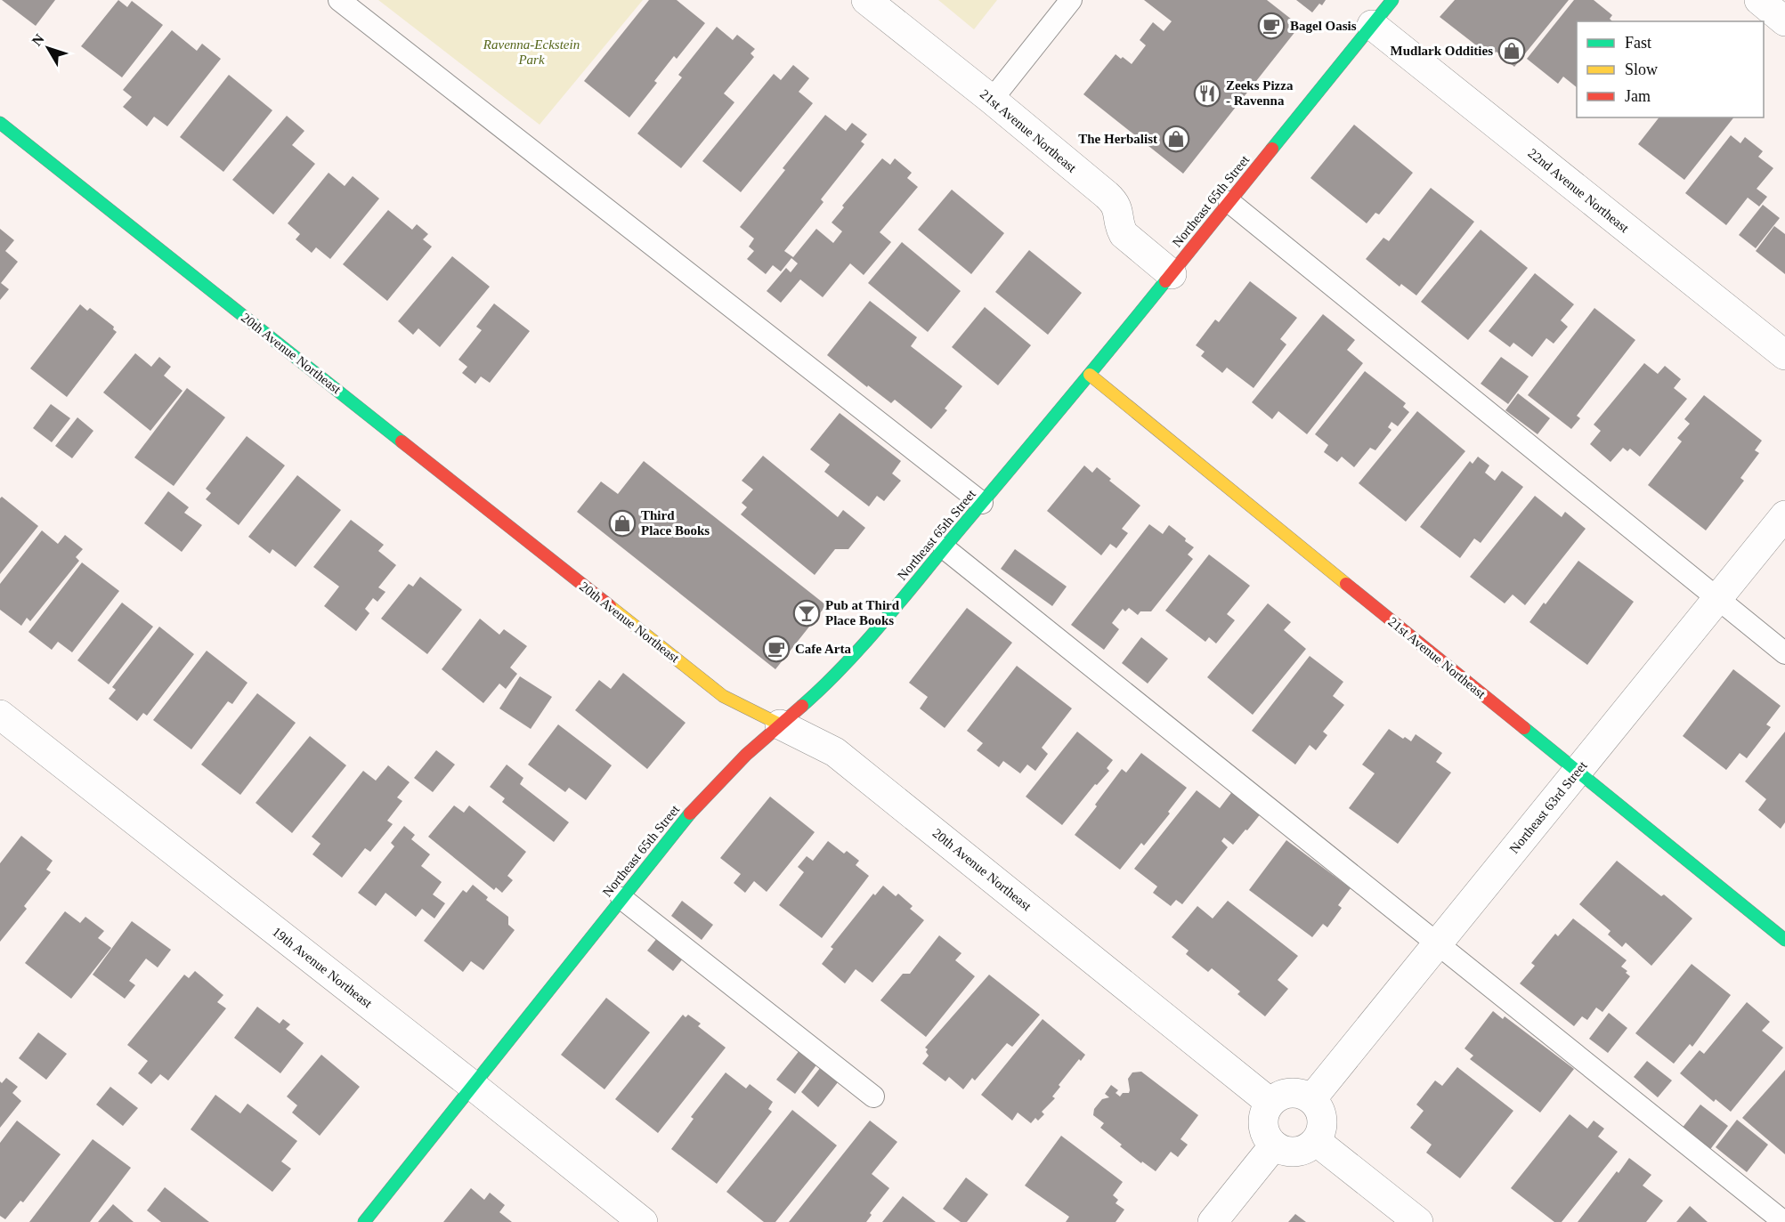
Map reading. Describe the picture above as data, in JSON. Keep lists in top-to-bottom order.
{
  "streets": {
    "street": [
      "21st Avenue Northeast",
      "22nd Avenue Northeast",
      "Northeast 65th Street",
      "20th Avenue Northeast",
      "Northeast 63rd Street",
      "19th Avenue Northeast"
    ]
  },
  "crossings": [
    ["21st Avenue Northeast", "Northeast 65th Street"],
    ["21st Avenue Northeast", "Northeast 63rd Street"],
    ["22nd Avenue Northeast", "Northeast 65th Street"],
    ["Northeast 65th Street", "20th Avenue Northeast"],
    ["Northeast 65th Street", "19th Avenue Northeast"],
    ["20th Avenue Northeast", "Northeast 63rd Street"]
  ],
  "parks": ["Ravenna-Eckstein Park"],
  "places": {
    "cafe": ["Bagel Oasis", "Cafe Arta"],
    "shop": ["Mudlark Oddities", "The Herbalist", "Third Place Books"],
    "restaurant": ["Zeeks Pizza - Ravenna"],
    "bar": ["Pub at Third Place Books"]
  },
  "legend": ["Fast", "Slow", "Jam"],
  "north": "top left"
}
